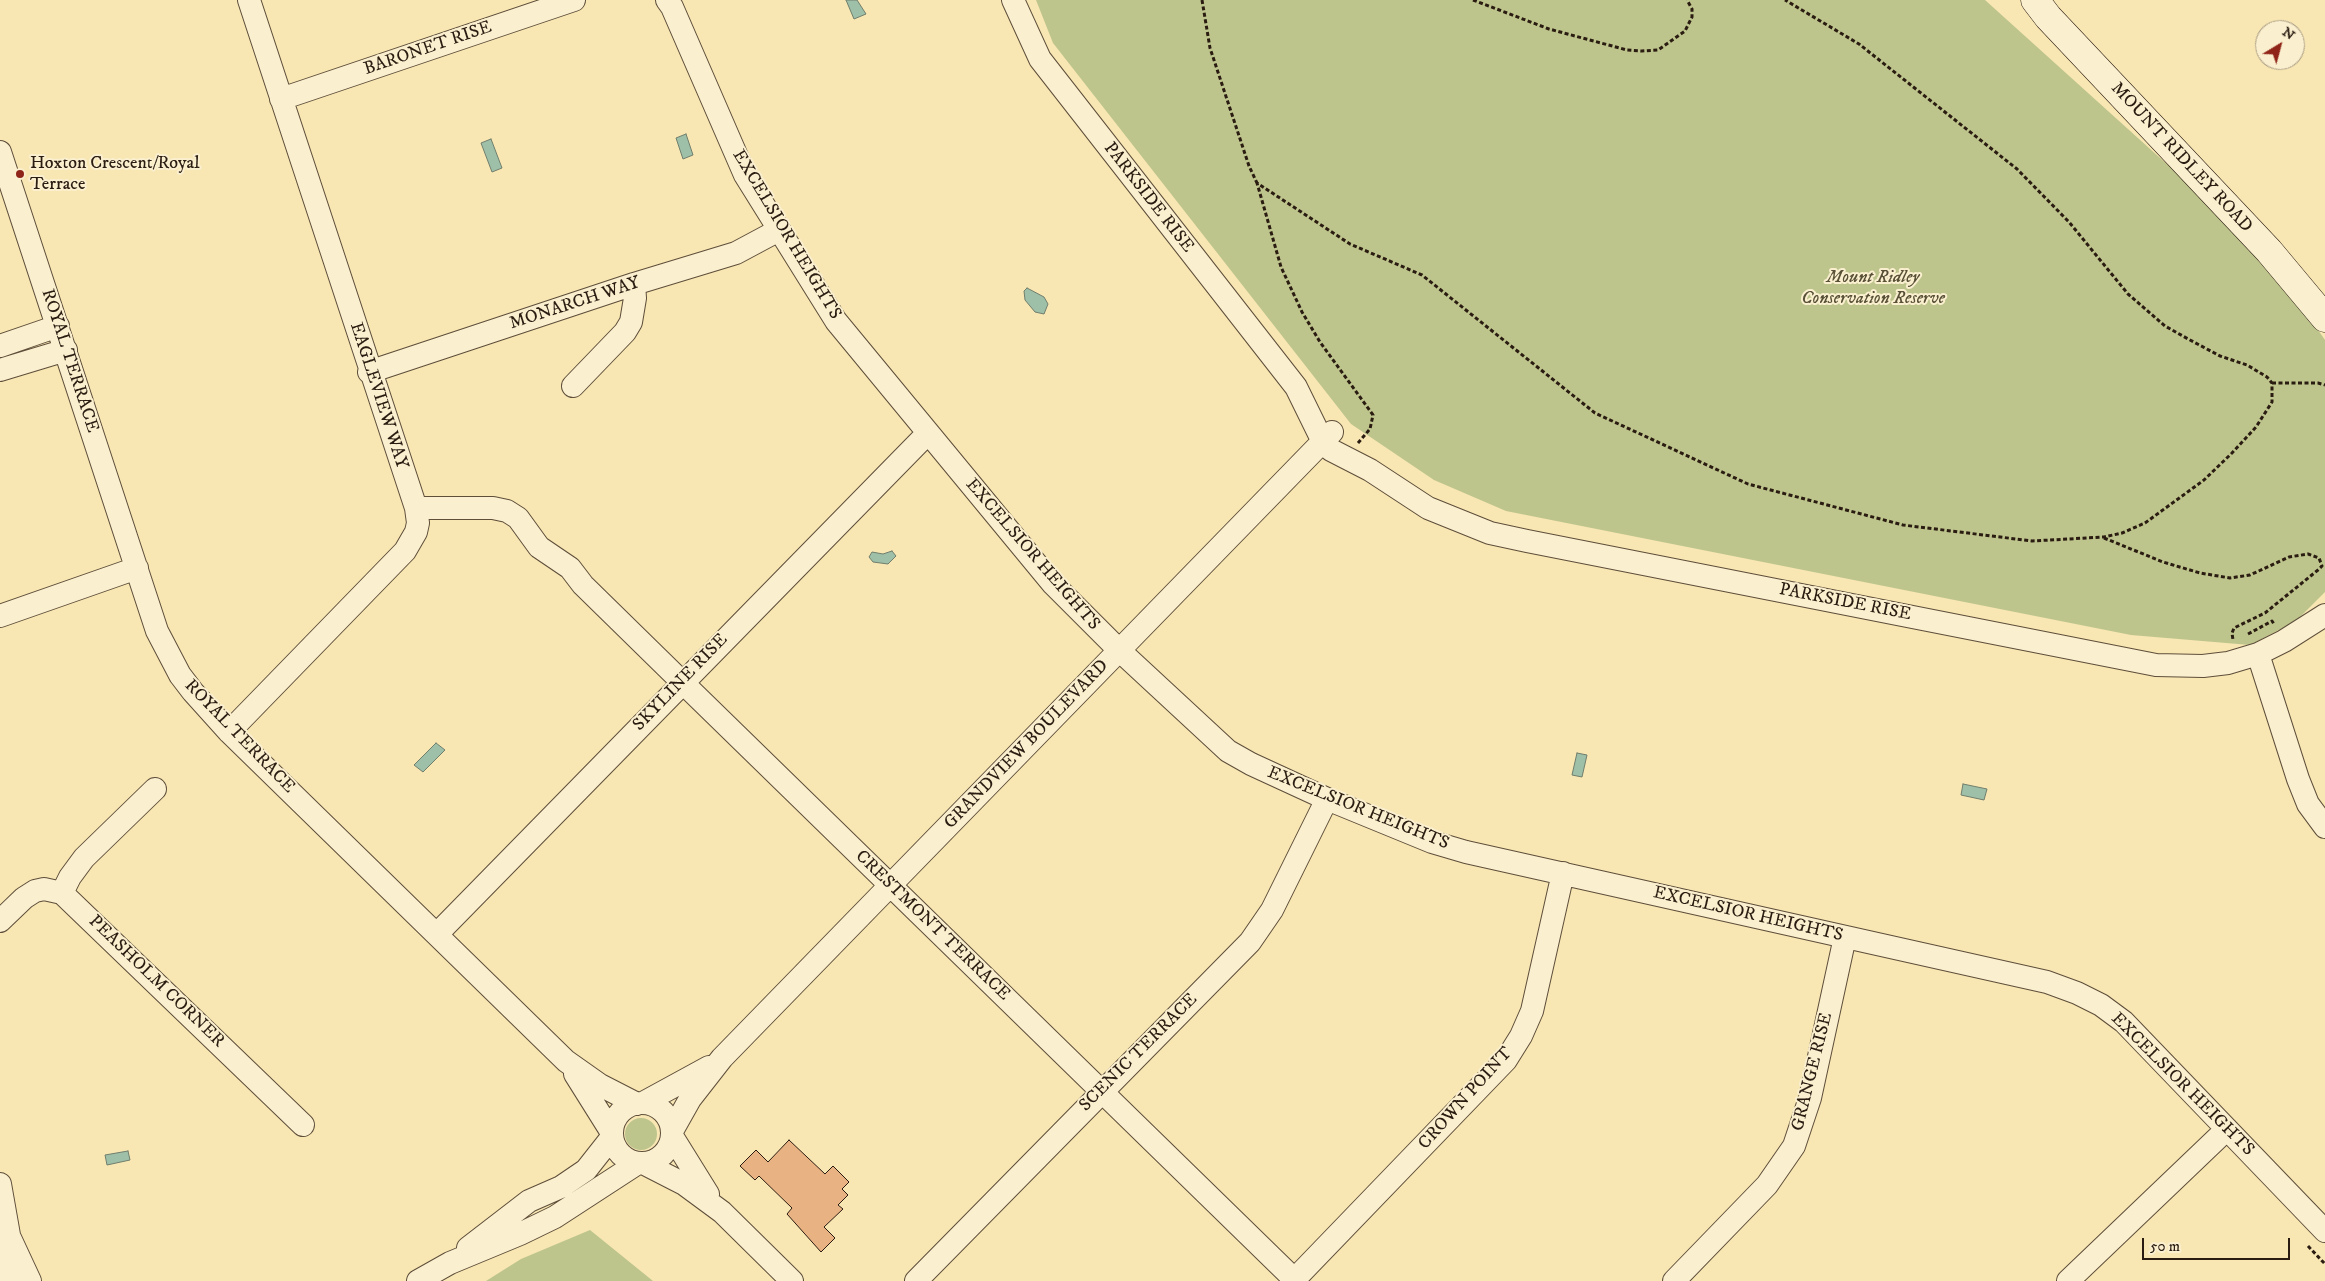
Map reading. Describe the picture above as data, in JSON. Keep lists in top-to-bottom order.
{
  "streets": {
    "street": [
      "BARONET RISE",
      "MOUNT RIDLEY ROAD",
      "PARKSIDE RISE",
      "EXCELSIOR HEIGHTS",
      "MONARCH WAY",
      "ROYAL TERRACE",
      "EAGLEVIEW WAY",
      "SKYLINE RISE",
      "GRANDVIEW BOULEVARD",
      "CRESTMONT TERRACE",
      "PEASHOLM CORNER",
      "SCENIC TERRACE",
      "GRANGE RISE",
      "CROWN POINT"
    ]
  },
  "crossings": [
    ["BARONET RISE", "EAGLEVIEW WAY"],
    ["PARKSIDE RISE", "GRANDVIEW BOULEVARD"],
    ["EXCELSIOR HEIGHTS", "MONARCH WAY"],
    ["EXCELSIOR HEIGHTS", "SKYLINE RISE"],
    ["EXCELSIOR HEIGHTS", "GRANDVIEW BOULEVARD"],
    ["EXCELSIOR HEIGHTS", "SCENIC TERRACE"],
    ["EXCELSIOR HEIGHTS", "GRANGE RISE"],
    ["EXCELSIOR HEIGHTS", "CROWN POINT"],
    ["MONARCH WAY", "EAGLEVIEW WAY"],
    ["ROYAL TERRACE", "EAGLEVIEW WAY"],
    ["ROYAL TERRACE", "SKYLINE RISE"],
    ["ROYAL TERRACE", "GRANDVIEW BOULEVARD"],
    ["EAGLEVIEW WAY", "CRESTMONT TERRACE"],
    ["SKYLINE RISE", "CRESTMONT TERRACE"],
    ["GRANDVIEW BOULEVARD", "CRESTMONT TERRACE"],
    ["CRESTMONT TERRACE", "SCENIC TERRACE"],
    ["CRESTMONT TERRACE", "CROWN POINT"]
  ],
  "parks": ["Mount Ridley Conservation Reserve"],
  "places": ["Hoxton Crescent/Royal Terrace"],
  "scale_bar": "50 m",
  "north": "top right"
}
